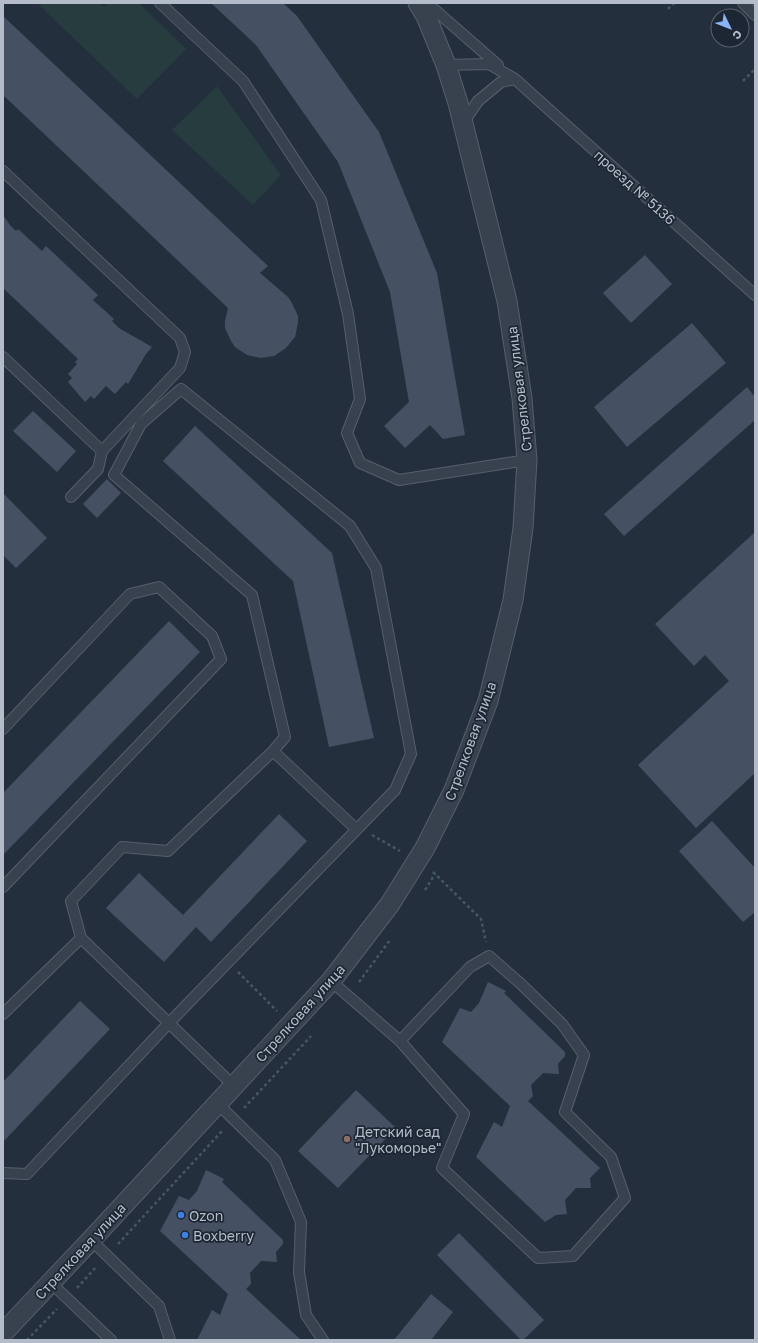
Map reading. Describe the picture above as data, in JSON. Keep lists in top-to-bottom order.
{
  "streets": {
    "street": ["Стрелковая улица"],
    "lane": ["проезд № 5136"]
  },
  "crossings": [
    ["проезд № 5136", "Стрелковая улица"]
  ],
  "places": ["Детский сад \"Лукоморье\"", "Ozon", "Boxberry"],
  "north": "bottom right"
}
